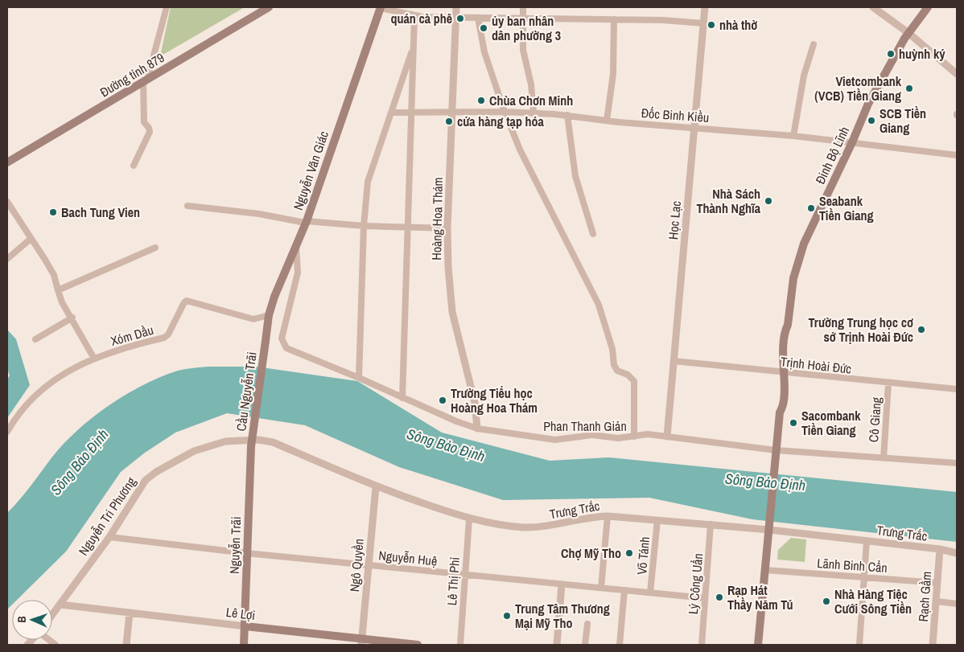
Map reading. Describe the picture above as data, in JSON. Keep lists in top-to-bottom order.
{
  "streets": {
    "main road": [
      "Đường tỉnh 879",
      "Đinh Bộ Lĩnh",
      "Nguyễn Văn Giác",
      "Cầu Nguyễn Trãi",
      "Nguyễn Trãi",
      "Lê Lợi"
    ],
    "street": [
      "Đốc Binh Kiều",
      "Hoàng Hoa Thám",
      "Học Lạc",
      "Xóm Dầu",
      "Trịnh Hoài Đức",
      "Cô Giang",
      "Phan Thanh Giản",
      "Trưng Trắc",
      "Nguyễn Tri Phương",
      "Võ Tánh",
      "Nguyễn Huệ",
      "Ngô Quyền",
      "Lãnh Binh Cẩn",
      "Lê Thị Phỉ",
      "Lý Công Uẩn",
      "Rạch Gầm"
    ]
  },
  "crossings": [
    ["Đốc Binh Kiều", "Đinh Bộ Lĩnh"],
    ["Đốc Binh Kiều", "Hoàng Hoa Thám"],
    ["Đốc Binh Kiều", "Học Lạc"],
    ["Đinh Bộ Lĩnh", "Trịnh Hoài Đức"],
    ["Đinh Bộ Lĩnh", "Phan Thanh Giản"],
    ["Đinh Bộ Lĩnh", "Trưng Trắc"],
    ["Đinh Bộ Lĩnh", "Lãnh Binh Cẩn"],
    ["Nguyễn Văn Giác", "Xóm Dầu"],
    ["Nguyễn Văn Giác", "Cầu Nguyễn Trãi"],
    ["Nguyễn Văn Giác", "Phan Thanh Giản"],
    ["Hoàng Hoa Thám", "Phan Thanh Giản"],
    ["Học Lạc", "Trịnh Hoài Đức"],
    ["Học Lạc", "Phan Thanh Giản"],
    ["Trịnh Hoài Đức", "Cô Giang"],
    ["Cầu Nguyễn Trãi", "Nguyễn Trãi"],
    ["Cô Giang", "Phan Thanh Giản"],
    ["Trưng Trắc", "Nguyễn Tri Phương"],
    ["Trưng Trắc", "Võ Tánh"],
    ["Trưng Trắc", "Ngô Quyền"],
    ["Trưng Trắc", "Lê Thị Phỉ"],
    ["Trưng Trắc", "Lý Công Uẩn"],
    ["Trưng Trắc", "Rạch Gầm"],
    ["Nguyễn Tri Phương", "Nguyễn Huệ"],
    ["Nguyễn Tri Phương", "Lê Lợi"],
    ["Nguyễn Trãi", "Nguyễn Huệ"],
    ["Nguyễn Trãi", "Lê Lợi"],
    ["Võ Tánh", "Nguyễn Huệ"],
    ["Nguyễn Huệ", "Ngô Quyền"],
    ["Nguyễn Huệ", "Lê Thị Phỉ"],
    ["Nguyễn Huệ", "Lý Công Uẩn"],
    ["Ngô Quyền", "Lê Lợi"],
    ["Lãnh Binh Cẩn", "Rạch Gầm"]
  ],
  "water": ["Sông Bảo Định"],
  "places": [
    "quán cà phê",
    "nhà thờ",
    "ủy ban nhân dân phường 3",
    "huỳnh ký",
    "Vietcombank (VCB) Tiền Giang",
    "Chùa Chơn Minh",
    "SCB Tiền Giang",
    "cửa hàng tạp hóa",
    "Nhà Sách Thành Nghĩa",
    "Seabank Tiền Giang",
    "Bach Tung Vien",
    "Trường Trung học cơ sở Trịnh Hoài Đức",
    "Trường Tiểu học Hoàng Hoa Thám",
    "Sacombank Tiền Giang",
    "Chợ Mỹ Tho",
    "Rạp Hát Thầy Năm Tú",
    "Nhà Hàng Tiệc Cưới Sông Tiền",
    "Trung Tâm Thương Mại Mỹ Tho"
  ],
  "north": "left"
}
